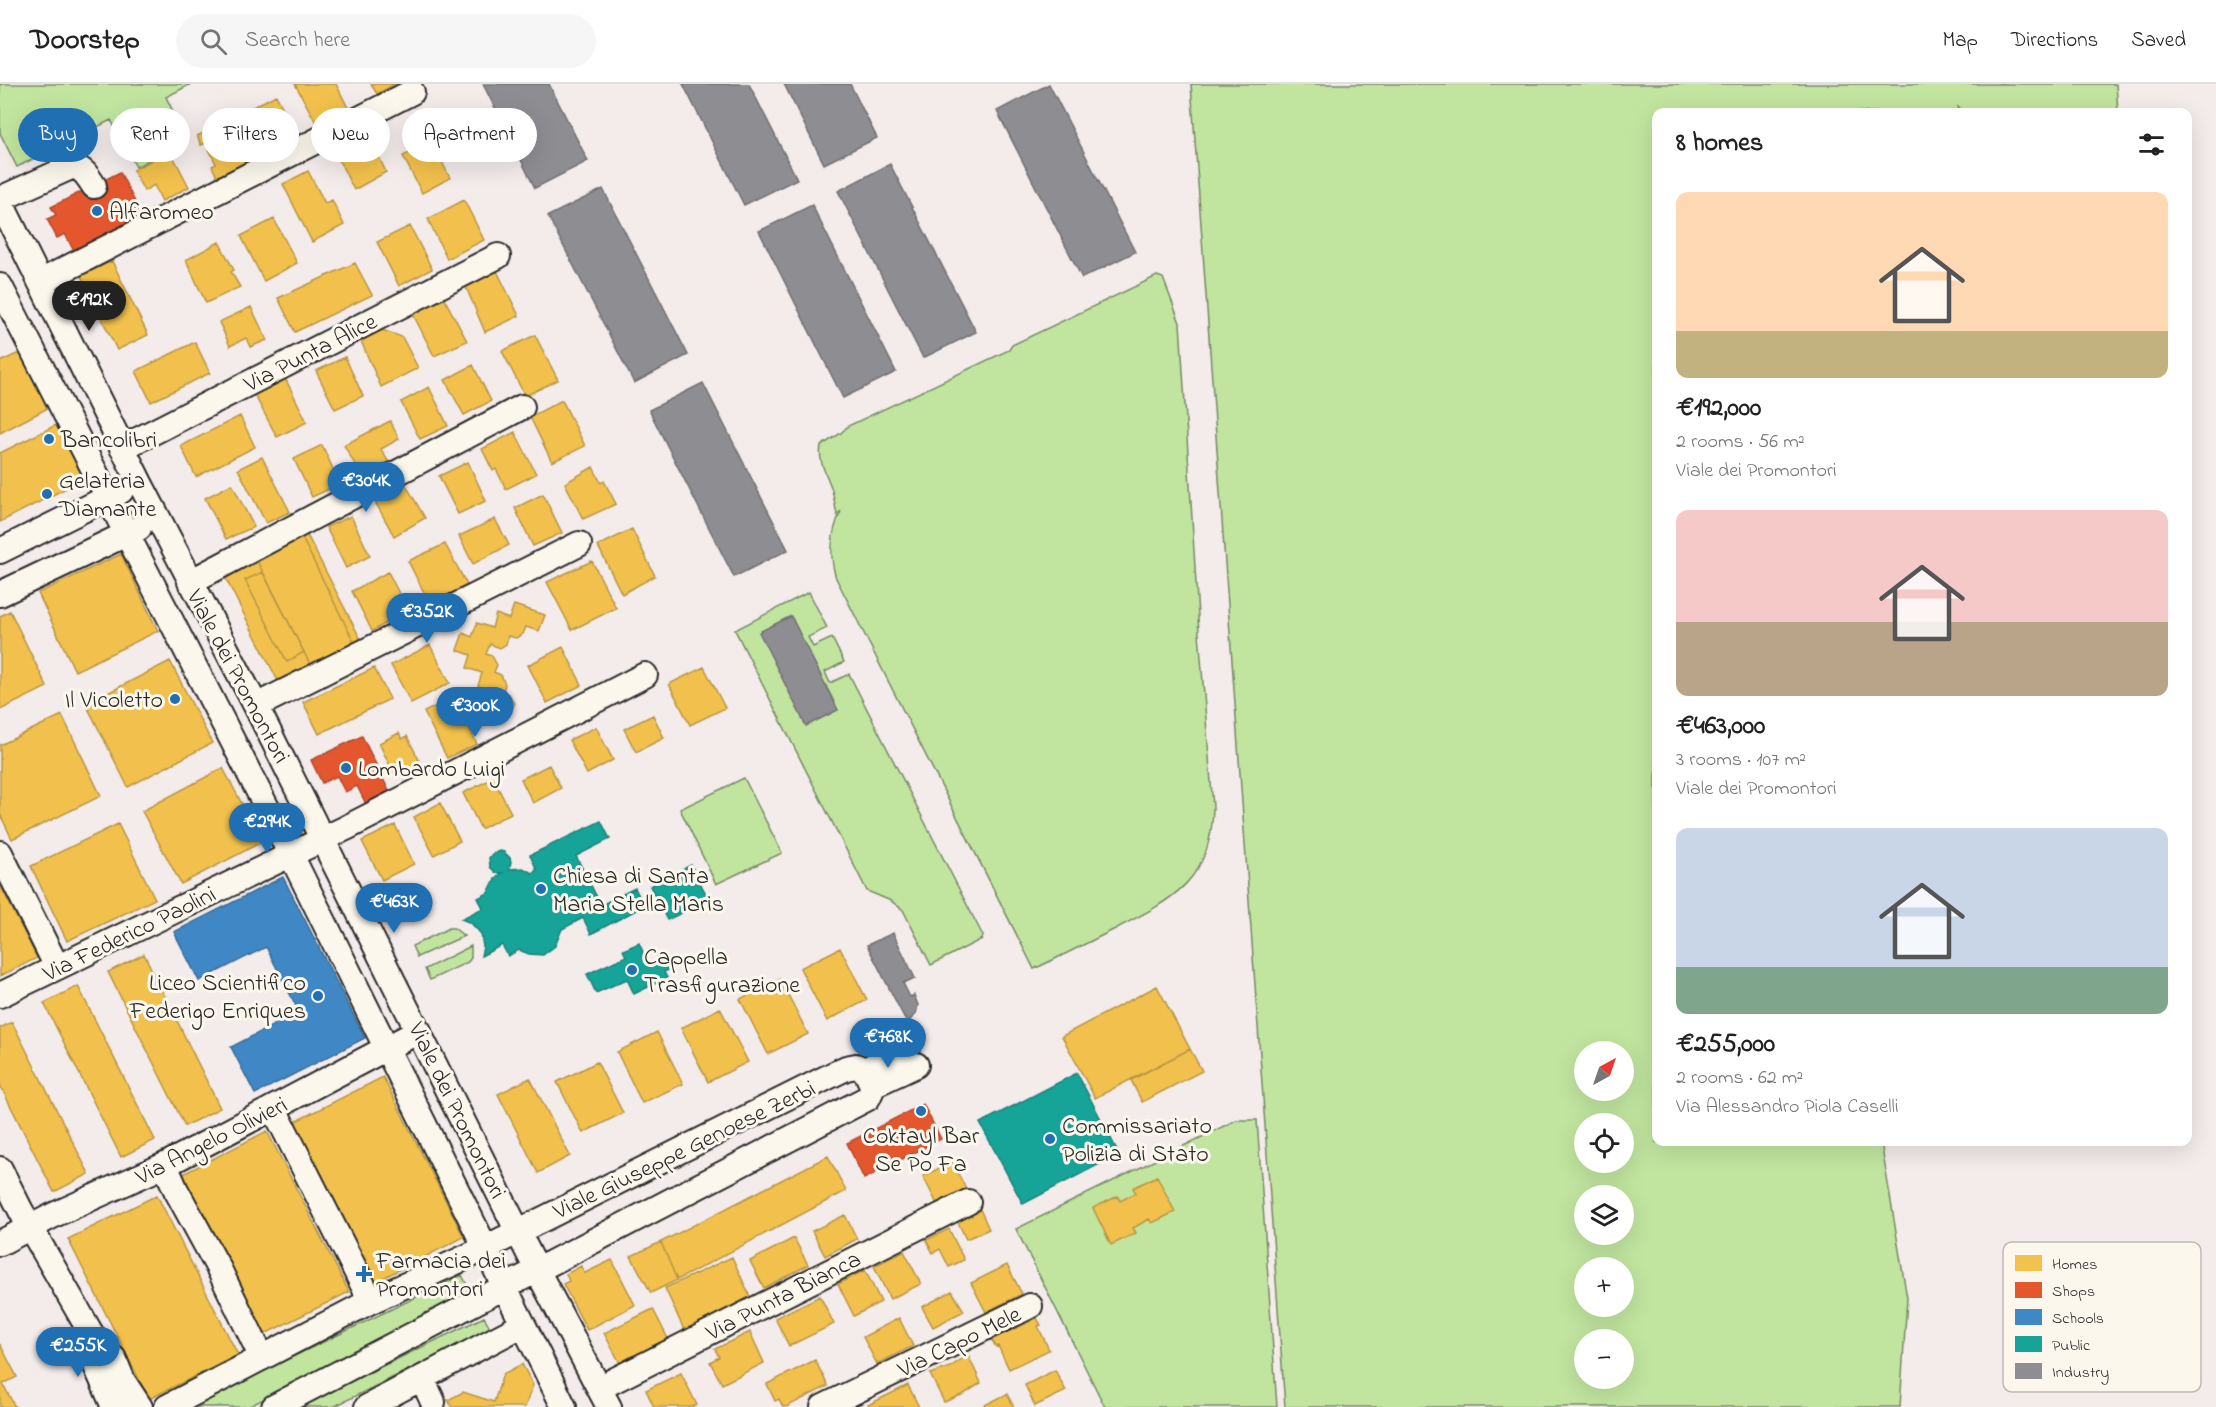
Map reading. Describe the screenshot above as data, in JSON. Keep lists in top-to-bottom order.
{
  "streets": {
    "street": [
      "Via Punta Alice",
      "Viale dei Promontori",
      "Via Federico Paolini",
      "Via Angelo Olivieri",
      "Viale Giuseppe Genoese Zerbi",
      "Via Punta Bianca",
      "Via Capo Mele"
    ]
  },
  "crossings": [
    ["Via Punta Alice", "Viale dei Promontori"],
    ["Viale dei Promontori", "Via Federico Paolini"],
    ["Viale dei Promontori", "Via Angelo Olivieri"],
    ["Viale dei Promontori", "Viale Giuseppe Genoese Zerbi"],
    ["Viale dei Promontori", "Via Punta Bianca"]
  ],
  "places": {
    "other": [
      "Alfaromeo",
      "Bancolibri",
      "Gelateria Diamante",
      "Il Vicoletto",
      "Lombardo Luigi",
      "Chiesa di Santa Maria Stella Maris",
      "Cappella Trasfigurazione",
      "Liceo Scientifico Federigo Enriques",
      "Coktayl Bar Se Po Fa",
      "Commissariato Polizia di Stato"
    ],
    "health": ["Farmacia dei Promontori"]
  },
  "legend": [
    "Homes",
    "Shops",
    "Schools",
    "Public",
    "Industry"
  ],
  "north": "top right",
  "page": {
    "header": "Doorstep",
    "search": "Search here",
    "nav": ["Map", "Directions", "Saved"],
    "chip": [
      "Buy",
      "Rent",
      "Filters",
      "New",
      "Apartment"
    ],
    "heading": "8 homes",
    "list": [
      {
        "name": "€192,000",
        "note": "2 rooms · 56 m² · Viale dei Promontori"
      },
      {
        "name": "€463,000",
        "note": "3 rooms · 107 m² · Viale dei Promontori"
      },
      {
        "name": "€255,000",
        "note": "2 rooms · 62 m² · Via Alessandro Piola Caselli"
      }
    ],
    "price": [
      "€192K",
      "€304K",
      "€352K",
      "€300K",
      "€294K",
      "€463K",
      "€768K",
      "€255K"
    ],
    "map_buttons": ["+", "−"]
  }
}
